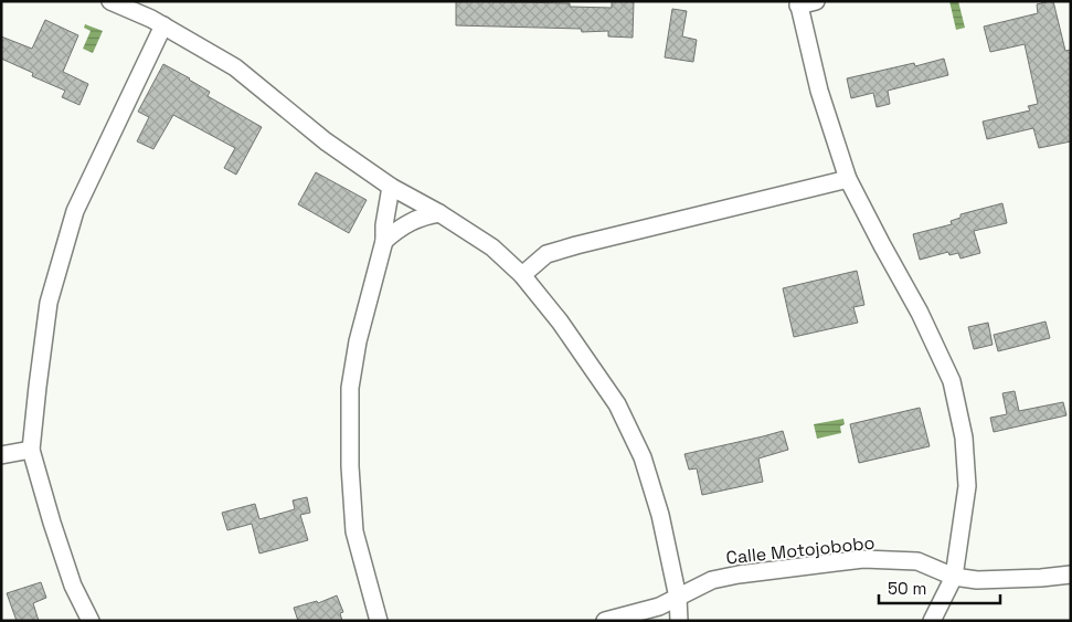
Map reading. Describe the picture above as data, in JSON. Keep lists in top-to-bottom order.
{
  "streets": {
    "street": ["Calle Motojobobo"]
  },
  "scale_bar": "50 m"
}
